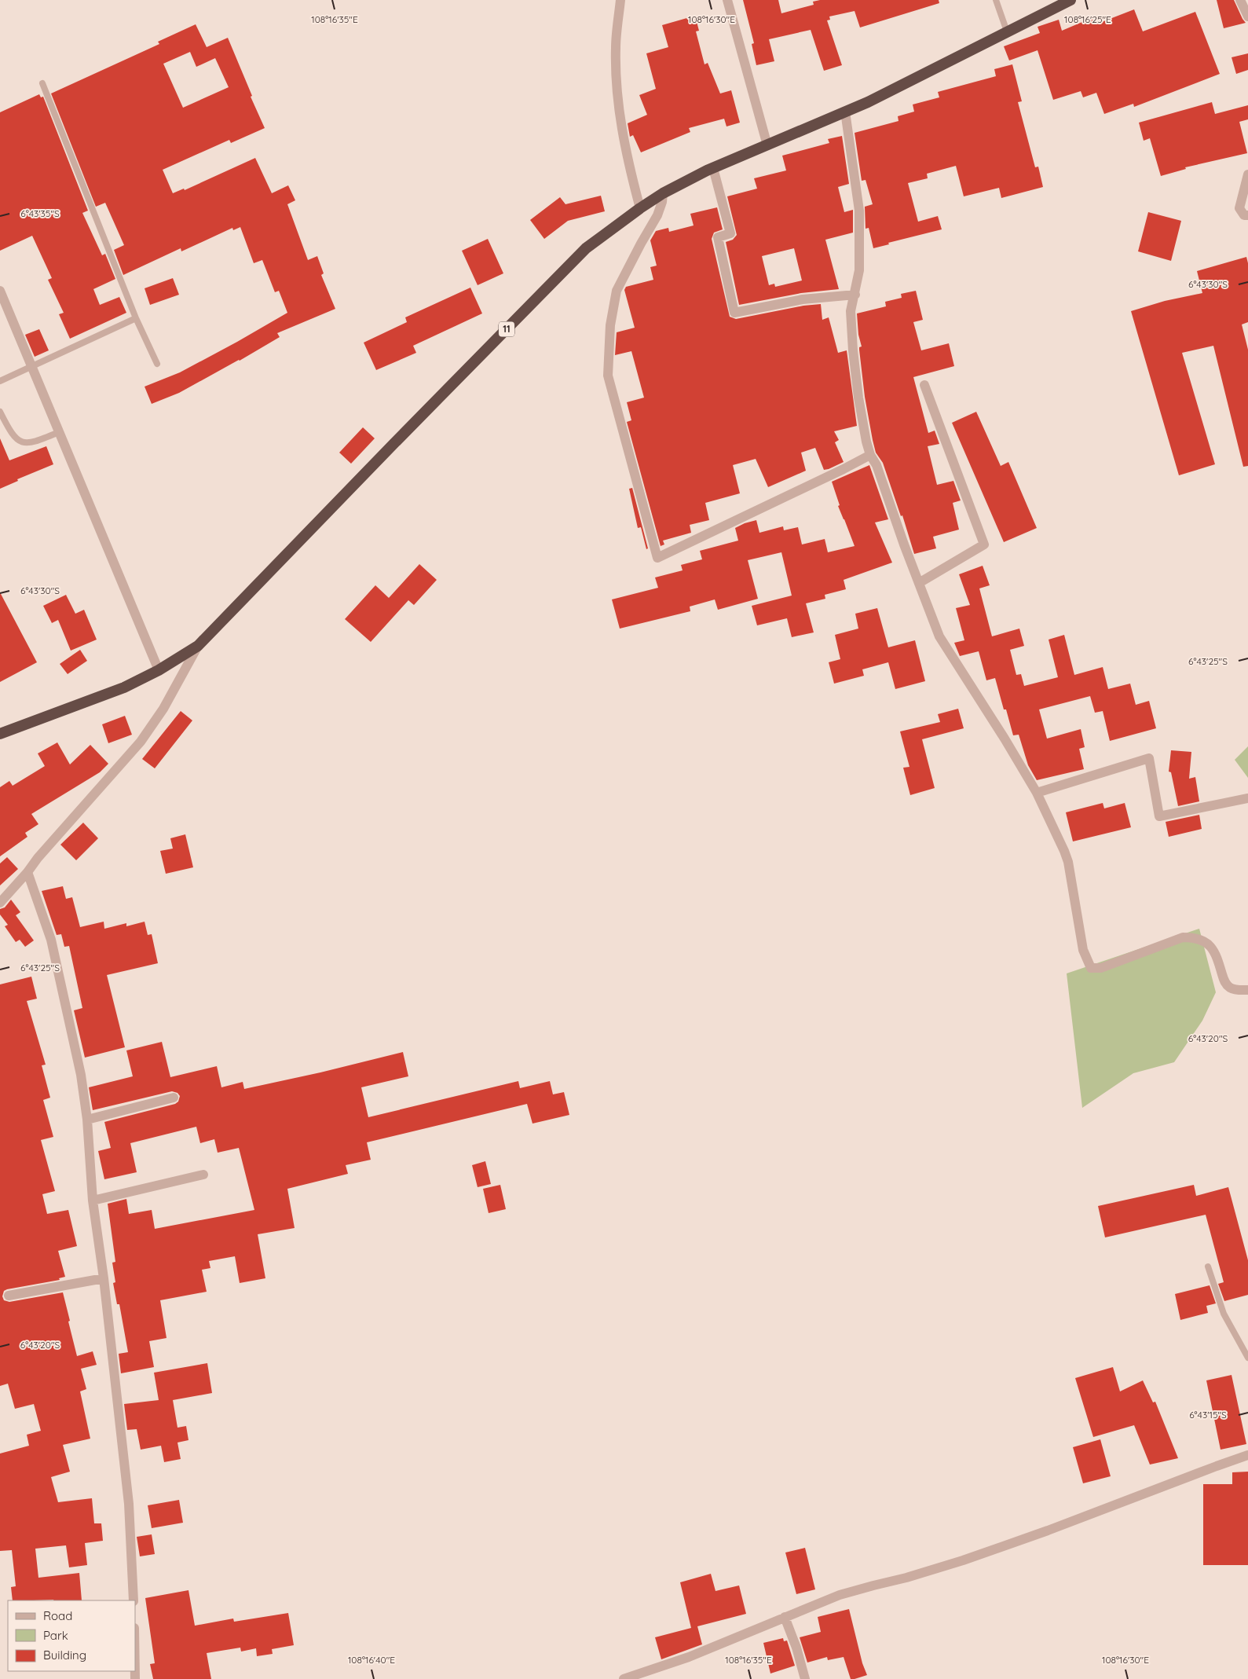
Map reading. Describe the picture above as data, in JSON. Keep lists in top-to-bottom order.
{
  "streets": {
    "highway": ["11"]
  },
  "legend": ["Road", "Park", "Building"],
  "coordinates": [
    "108°16'35\"E",
    "108°16'30\"E",
    "108°16'25\"E",
    "6°43'35\"S",
    "6°43'30\"S",
    "6°43'25\"S",
    "6°43'20\"S",
    "6°43'15\"S",
    "108°16'40\"E"
  ]
}
